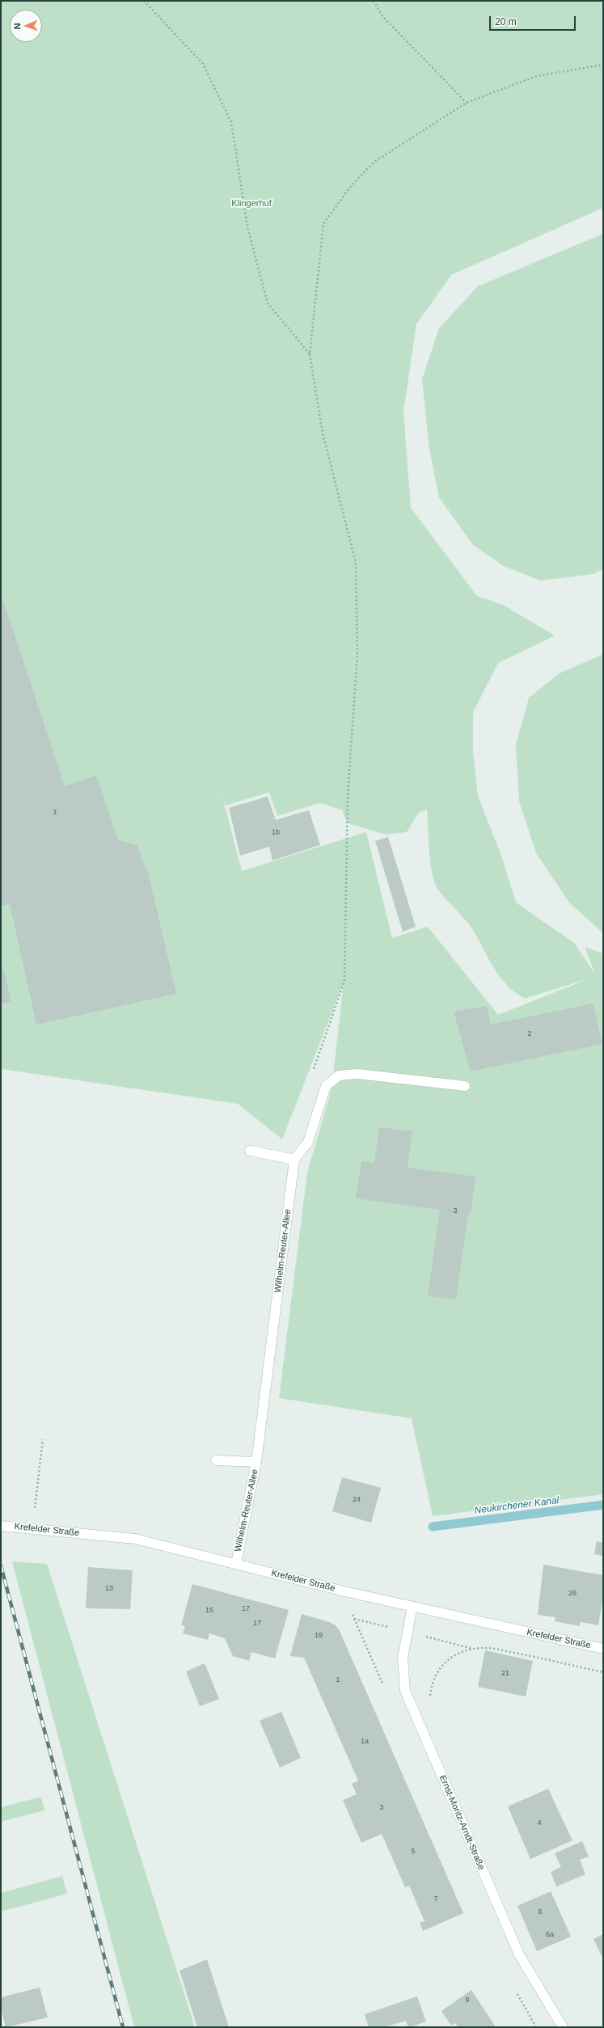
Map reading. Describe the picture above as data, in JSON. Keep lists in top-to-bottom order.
{
  "streets": {
    "street": ["Wilhelm-Reuter-Allee", "Krefelder Straße", "Ernst-Moritz-Arndt-Straße"]
  },
  "crossings": [
    ["Wilhelm-Reuter-Allee", "Krefelder Straße"],
    ["Krefelder Straße", "Ernst-Moritz-Arndt-Straße"]
  ],
  "water": ["Neukirchener Kanal"],
  "parks": ["Klingerhuf"],
  "house_numbers": [
    "1",
    "1b",
    "2",
    "3",
    "24",
    "13",
    "26",
    "17",
    "15",
    "17",
    "19",
    "21",
    "1",
    "1a",
    "3",
    "4",
    "5",
    "7",
    "6",
    "6a",
    "9"
  ],
  "scale_bar": "20 m",
  "north": "left"
}
